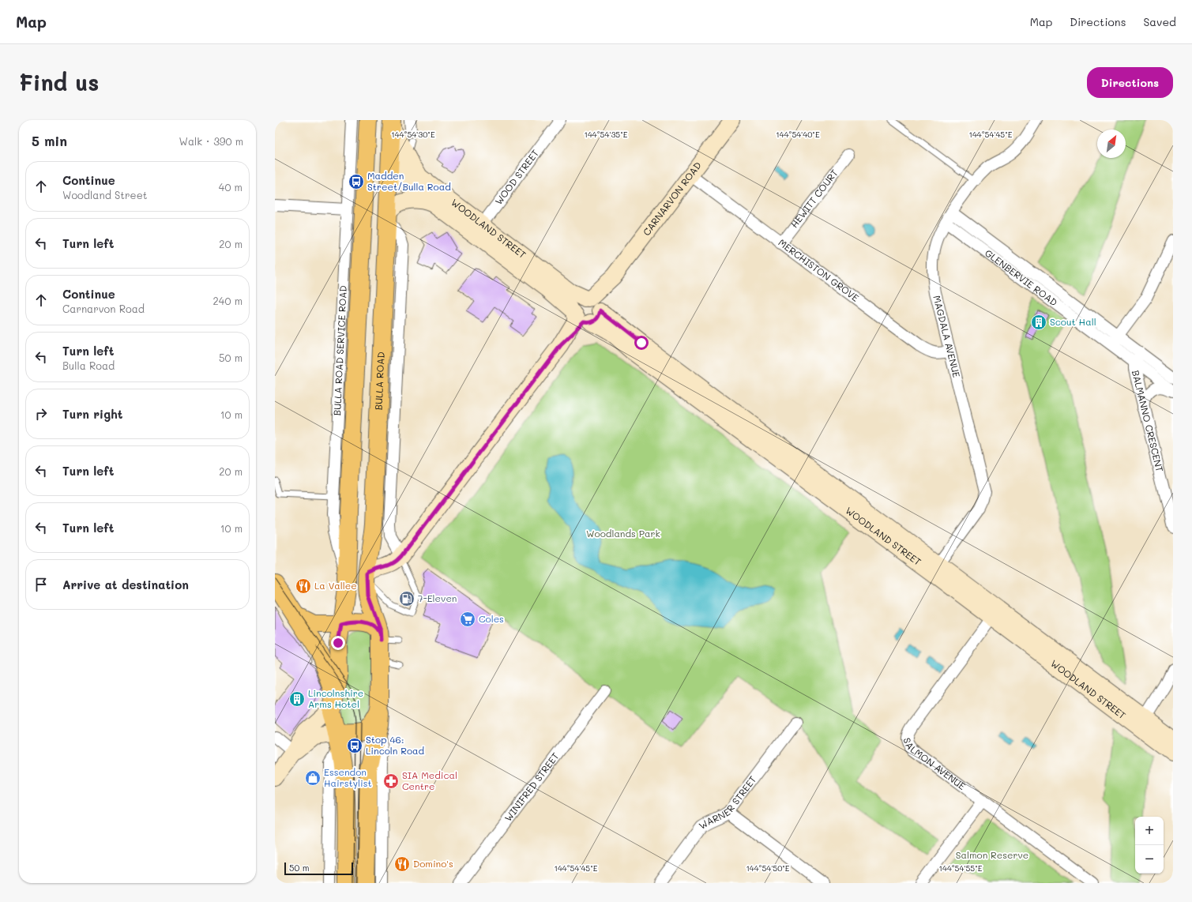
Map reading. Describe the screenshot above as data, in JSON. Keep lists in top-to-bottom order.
{
  "streets": {
    "main road": ["CARNARVON ROAD", "WOODLAND STREET", "BULLA ROAD"],
    "street": [
      "WOOD STREET",
      "HEWITT COURT",
      "MERCHISTON GROVE",
      "GLENBERVIE ROAD",
      "MAGDALA AVENUE",
      "BULLA ROAD SERVICE ROAD",
      "BALMANNO CRESCENT",
      "SALMON AVENUE",
      "WINIFRED STREET",
      "WARNER STREET"
    ]
  },
  "crossings": [
    ["WOOD STREET", "WOODLAND STREET"],
    ["CARNARVON ROAD", "WOODLAND STREET"],
    ["CARNARVON ROAD", "MERCHISTON GROVE"],
    ["CARNARVON ROAD", "BULLA ROAD"],
    ["HEWITT COURT", "MERCHISTON GROVE"],
    ["WOODLAND STREET", "MAGDALA AVENUE"],
    ["WOODLAND STREET", "BULLA ROAD"],
    ["WOODLAND STREET", "SALMON AVENUE"],
    ["MERCHISTON GROVE", "MAGDALA AVENUE"],
    ["GLENBERVIE ROAD", "MAGDALA AVENUE"],
    ["GLENBERVIE ROAD", "BALMANNO CRESCENT"]
  ],
  "parks": ["Woodlands Park", "Salmon Reserve"],
  "places": {
    "bus stop": ["Madden Street/Bulla Road", "Stop 46: Lincoln Road"],
    "building": ["Scout Hall", "Lincolnshire Arms Hotel"],
    "restaurant": ["La Vallee", "Domino's"],
    "fuel station": ["7-Eleven"],
    "supermarket": ["Coles"],
    "shop": ["Essendon Hairstylist"],
    "pharmacy": ["SIA Medical Centre"]
  },
  "scale_bar": "50 m",
  "north": "top right",
  "page": {
    "header": "Map",
    "nav": ["Map", "Directions", "Saved"],
    "buttons": "Directions",
    "title": "Find us",
    "heading": ["5 min", "Walk · 390 m"],
    "list": [
      ["Continue", "Woodland Street", "40 m"],
      ["Turn left", "20 m"],
      ["Continue", "Carnarvon Road", "240 m"],
      ["Turn left", "Bulla Road", "50 m"],
      ["Turn right", "10 m"],
      ["Turn left", "20 m"],
      ["Turn left", "10 m"],
      "Arrive at destination"
    ],
    "map_buttons": ["+", "−"],
    "scale": "50 m"
  },
  "coordinates": [
    "144°54'30\"E",
    "144°54'35\"E",
    "144°54'40\"E",
    "144°54'45\"E",
    "144°54'50\"E",
    "144°54'55\"E"
  ]
}
